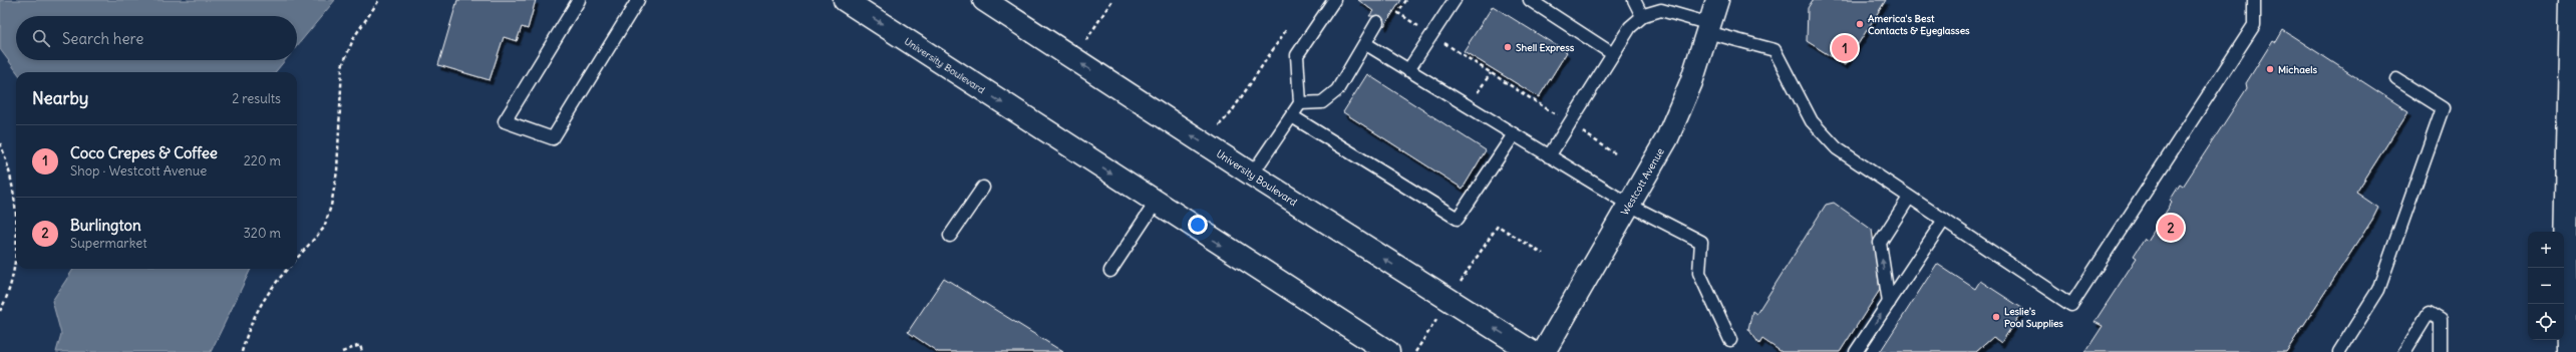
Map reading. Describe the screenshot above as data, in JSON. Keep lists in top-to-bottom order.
{
  "streets": {
    "main road": ["University Boulevard", "Westcott Avenue"]
  },
  "places": [
    "America's Best Contacts & Eyeglasses",
    "Shell Express",
    "Michaels",
    "Leslie's Pool Supplies"
  ],
  "page": {
    "search": "Search here",
    "pins": ["1", "2"],
    "heading": ["Nearby", "2 results"],
    "list": [
      {
        "mark": "1",
        "name": "Coco Crepes & Coffee",
        "note": "Shop · Westcott Avenue",
        "value": "220 m"
      },
      {
        "mark": "2",
        "name": "Burlington",
        "note": "Supermarket",
        "value": "320 m"
      }
    ],
    "map_buttons": ["+", "−"]
  }
}
